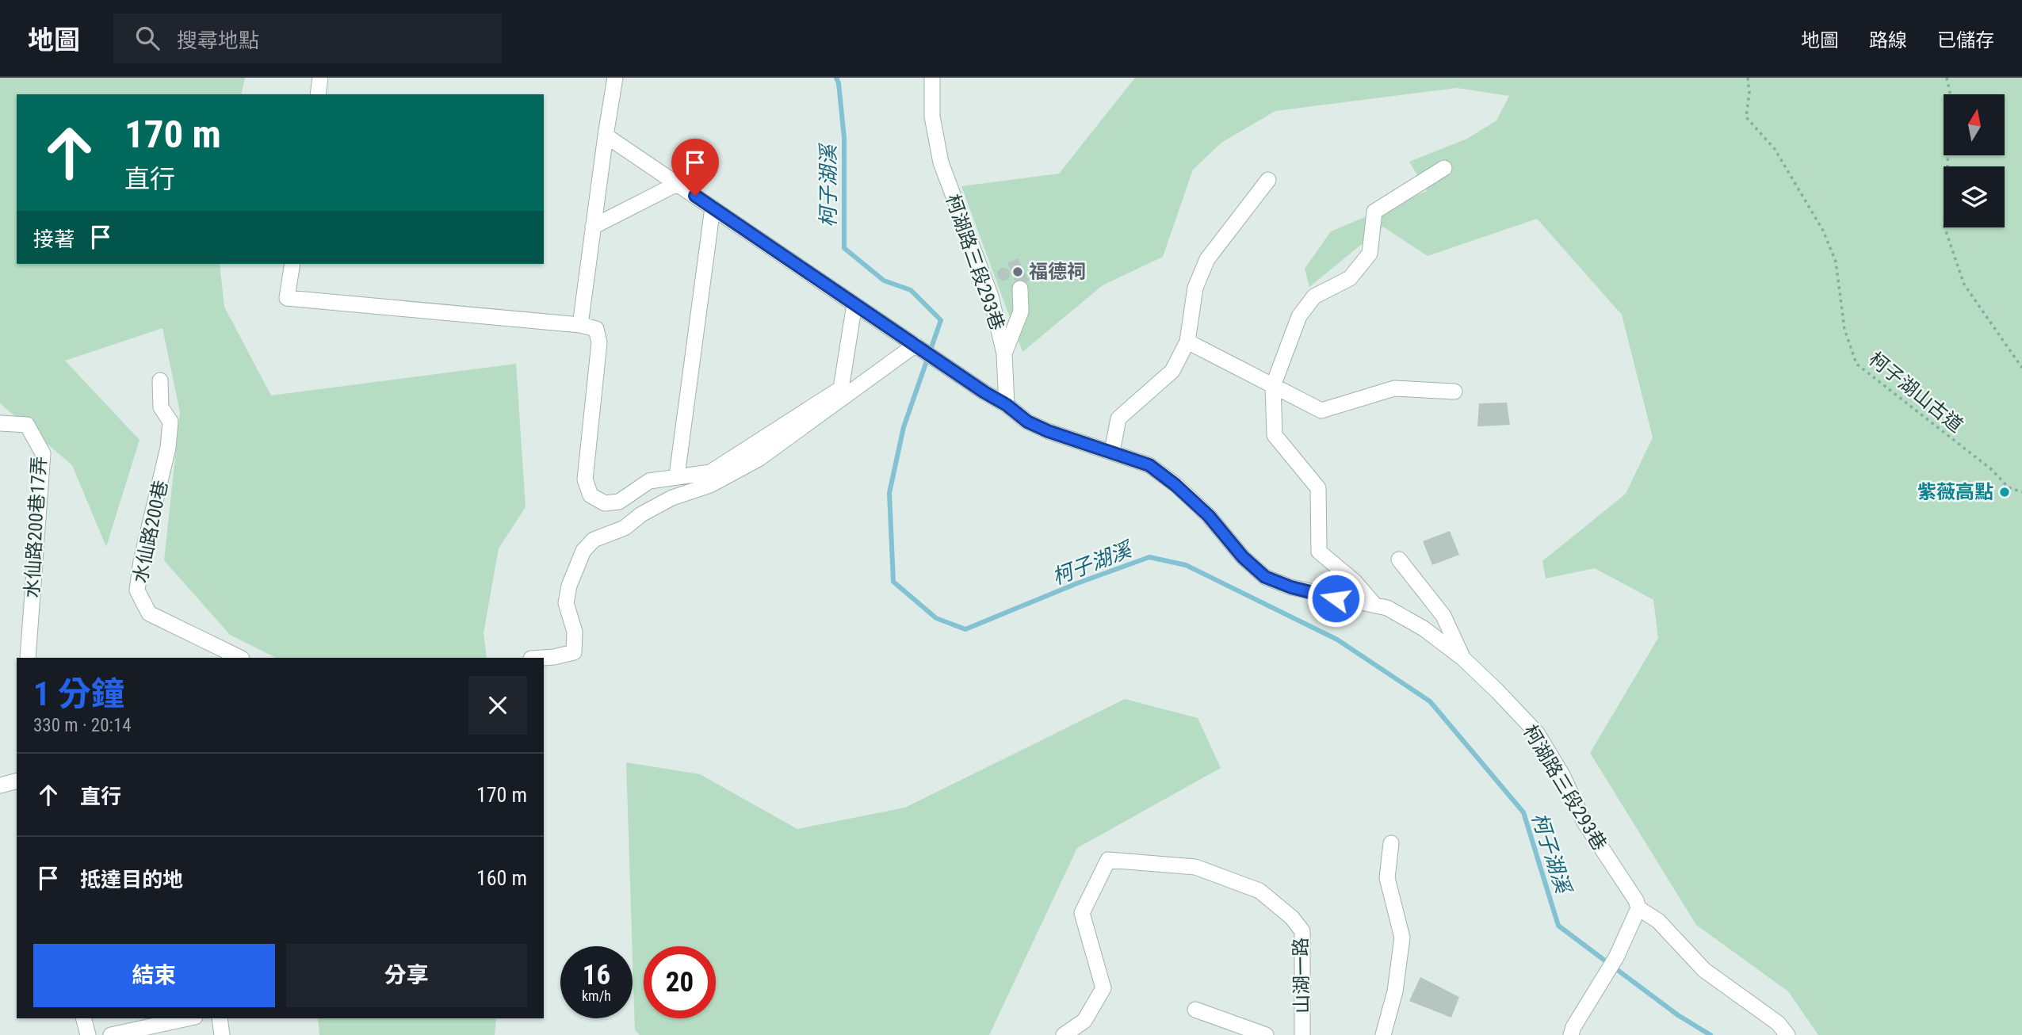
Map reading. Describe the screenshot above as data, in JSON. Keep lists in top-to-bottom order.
{
  "streets": {
    "street": [
      "柯湖路三段293巷",
      "水仙路200巷17弄",
      "水仙路200巷",
      "山湖一路"
    ],
    "path": ["柯子湖山古道"]
  },
  "water": ["柯子湖溪"],
  "places": ["福德祠", "紫薇高點"],
  "north": "top",
  "page": {
    "header": "地圖",
    "search": "搜尋地點",
    "nav": ["地圖", "路線", "已儲存"],
    "turn": ["170 m", "直行"],
    "then": "接著",
    "heading": ["1 分鐘", "330 m · 20:14"],
    "list": [
      {
        "name": "直行",
        "value": "170 m"
      },
      {
        "name": "抵達目的地",
        "value": "160 m"
      }
    ],
    "buttons": ["結束", "分享"],
    "speed": "16 km/h",
    "limit": "20"
  }
}
